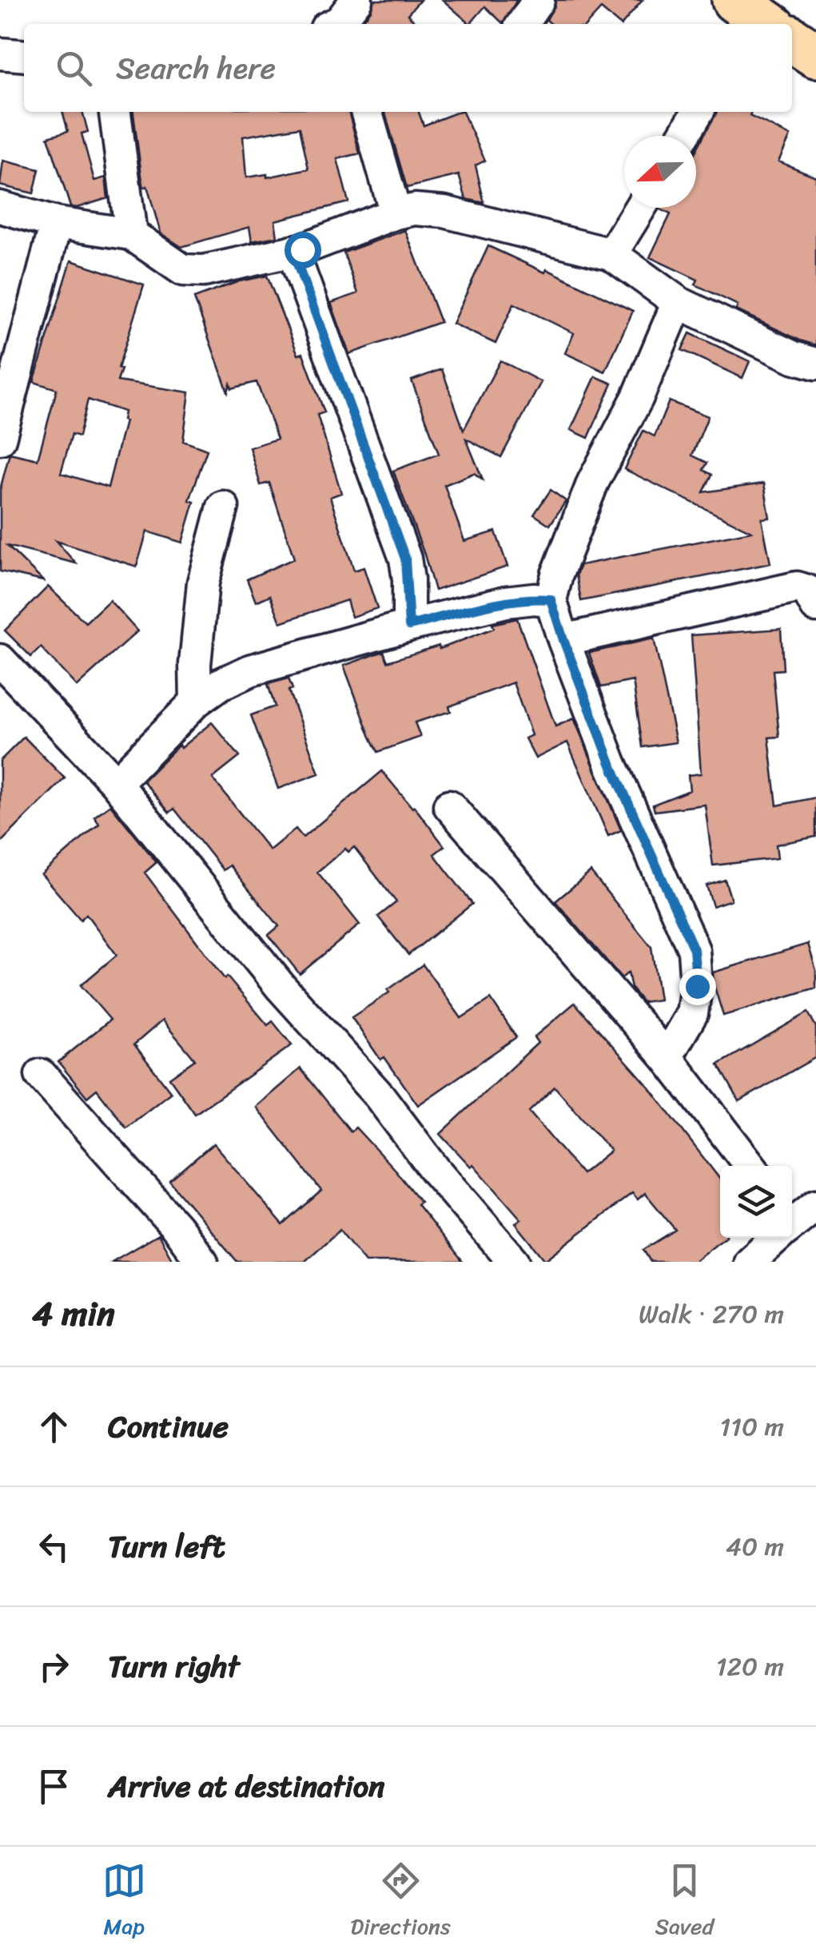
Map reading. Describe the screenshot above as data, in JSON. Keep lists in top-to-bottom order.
{
  "north": "left",
  "page": {
    "search": "Search here",
    "heading": ["4 min", "Walk · 270 m"],
    "list": [
      ["Continue", "110 m"],
      ["Turn left", "40 m"],
      ["Turn right", "120 m"],
      "Arrive at destination"
    ],
    "nav": ["Map", "Directions", "Saved"]
  }
}
